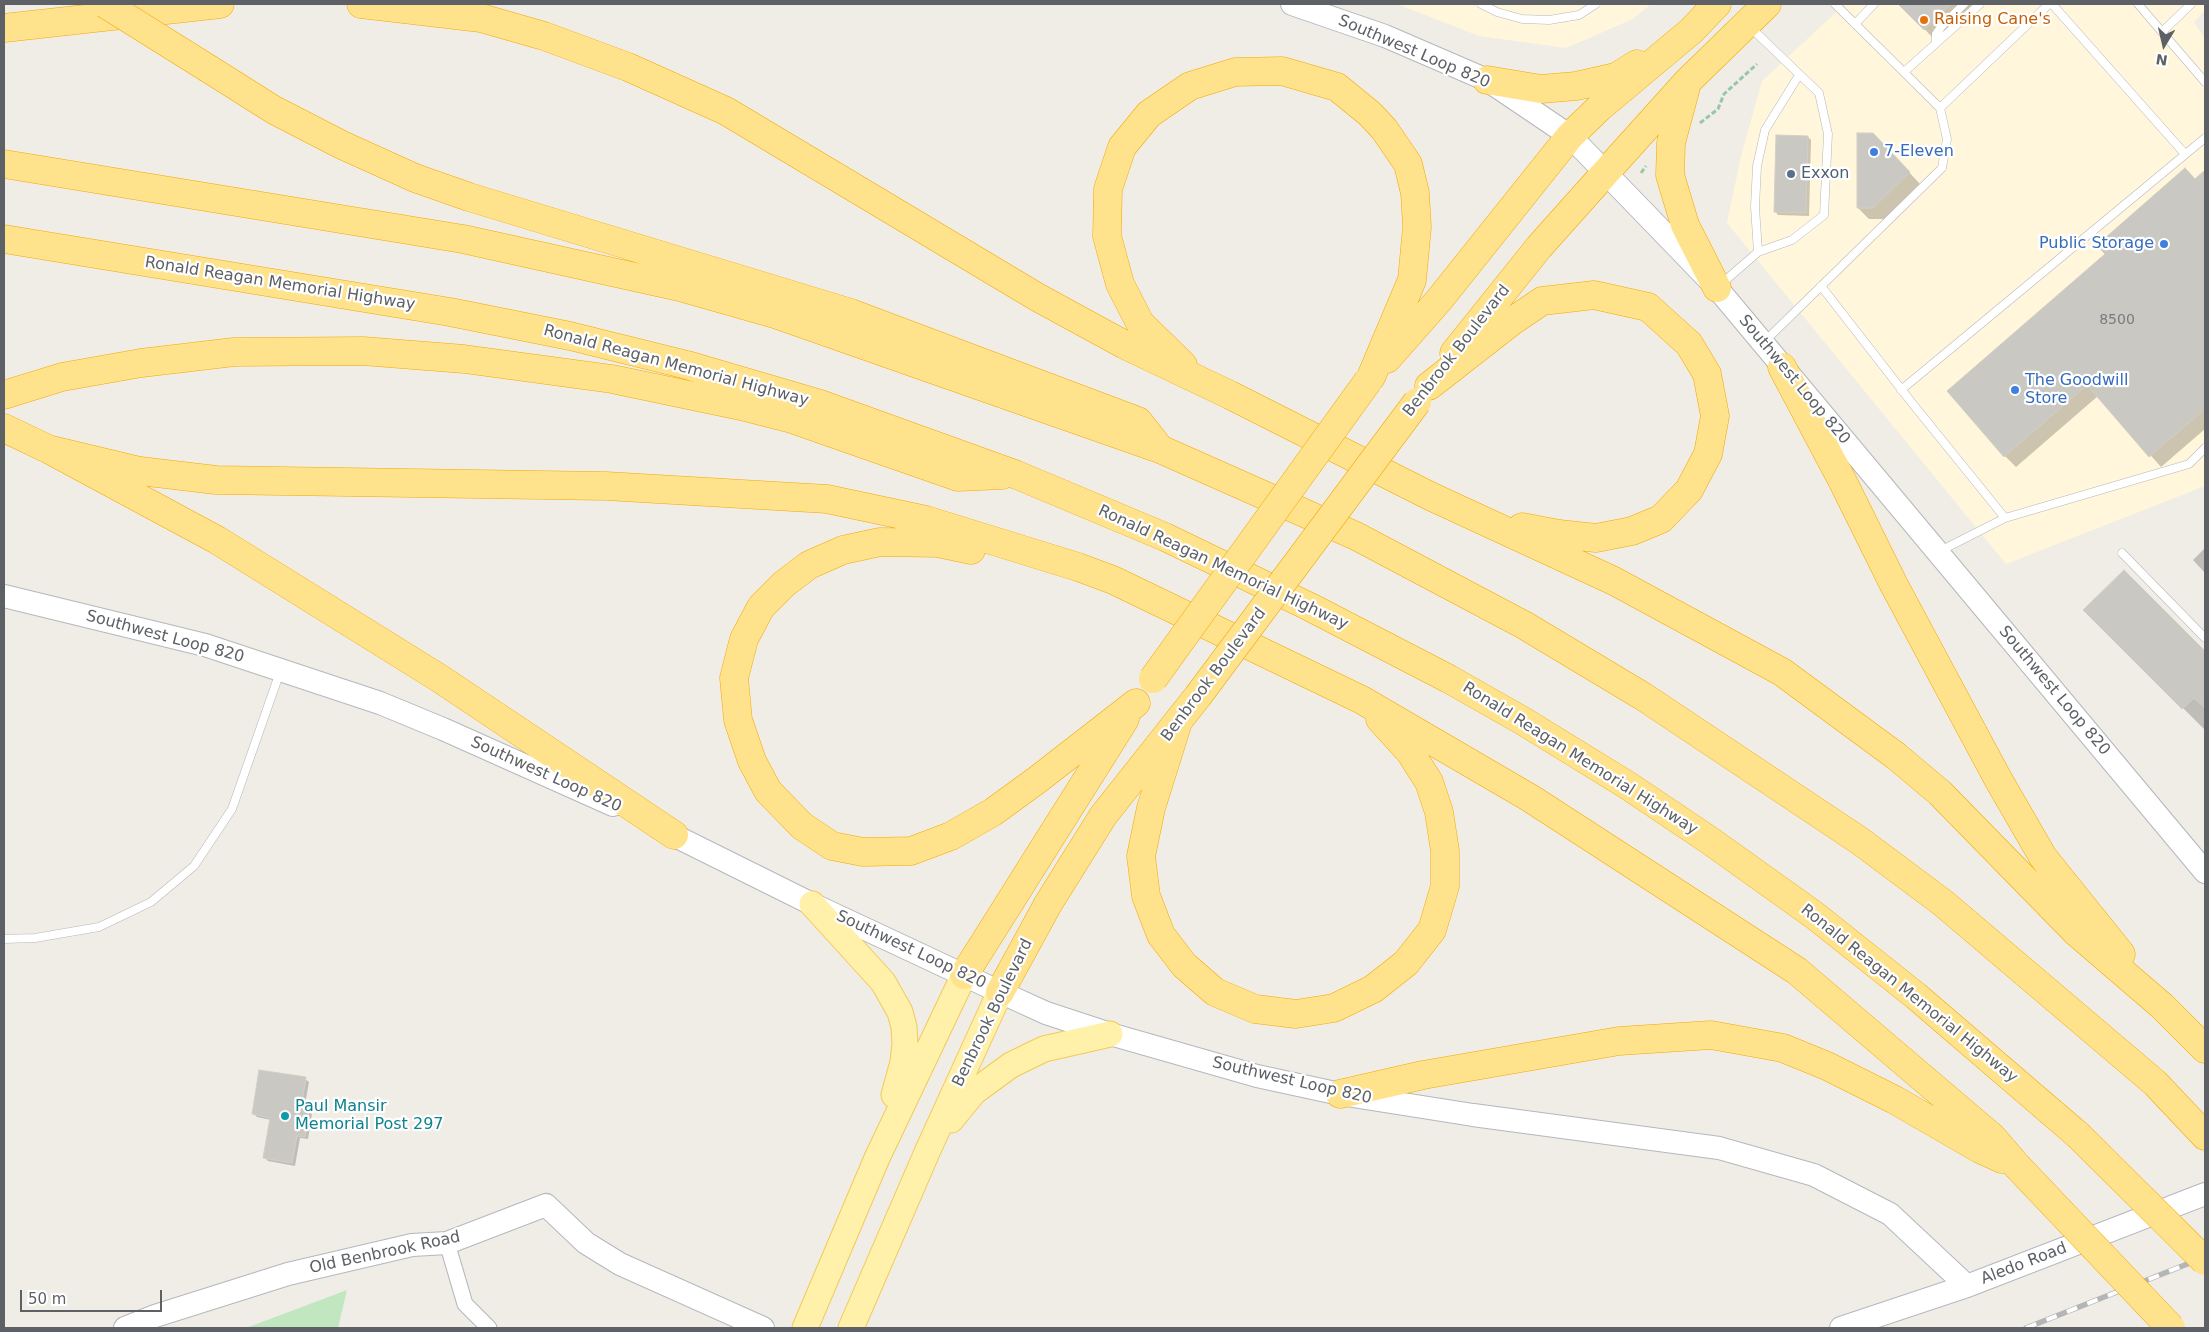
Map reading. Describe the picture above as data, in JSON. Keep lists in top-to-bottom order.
{
  "streets": {
    "highway": ["Ronald Reagan Memorial Highway", "Benbrook Boulevard"],
    "street": ["Southwest Loop 820", "Old Benbrook Road", "Aledo Road"]
  },
  "crossings": [
    ["Southwest Loop 820", "Benbrook Boulevard"],
    ["Southwest Loop 820", "Aledo Road"]
  ],
  "places": [
    "Raising Cane's",
    "7-Eleven",
    "Exxon",
    "Public Storage",
    "The Goodwill Store",
    "Paul Mansir Memorial Post 297"
  ],
  "house_numbers": ["8500"],
  "scale_bar": "50 m",
  "north": "bottom"
}
